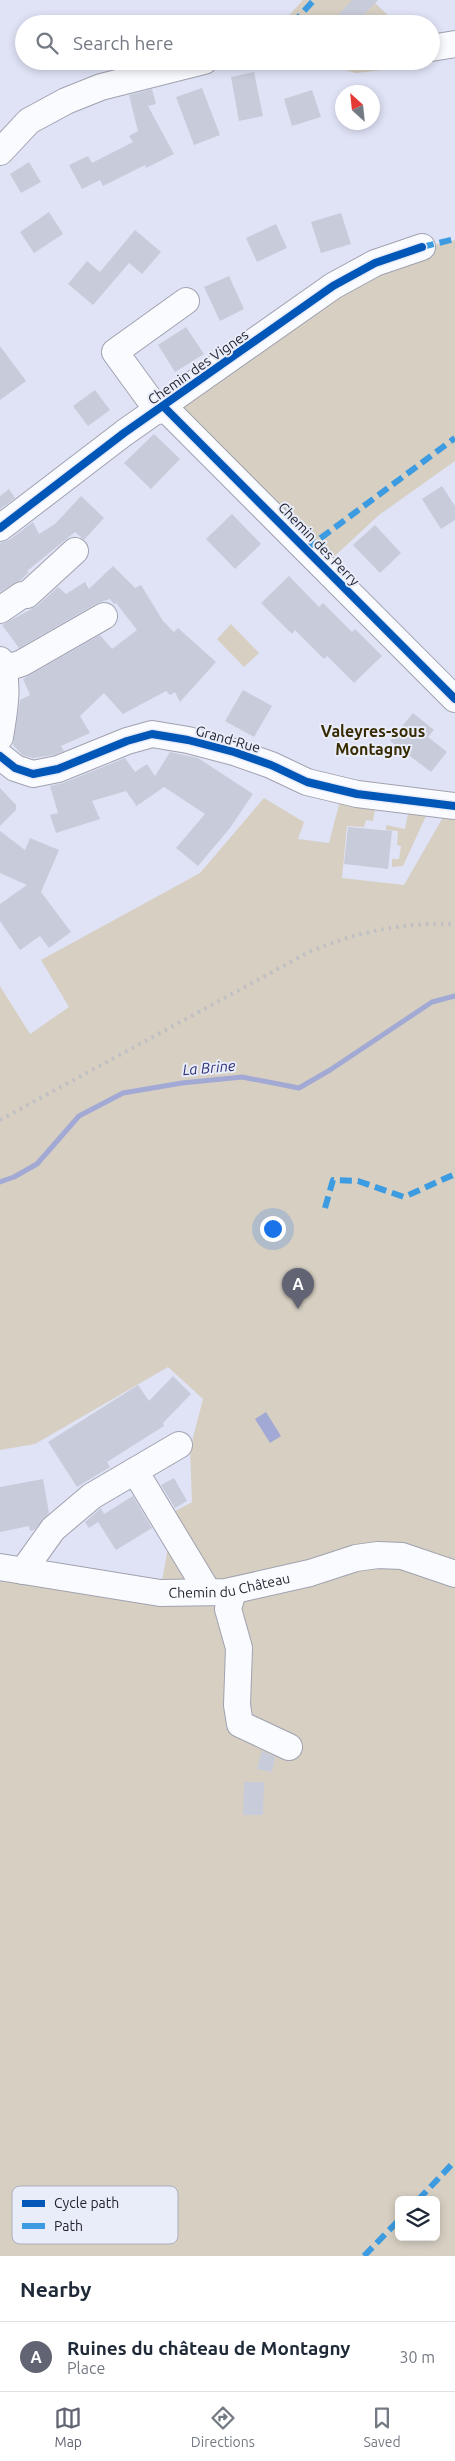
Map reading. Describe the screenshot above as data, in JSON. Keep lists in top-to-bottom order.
{
  "streets": {
    "street": [
      "Chemin des Vignes",
      "Chemin des Perry",
      "Grand-Rue",
      "Chemin du Château"
    ]
  },
  "crossings": [
    ["Chemin des Vignes", "Chemin des Perry"]
  ],
  "districts": ["Valeyres-sous Montagny"],
  "water": ["La Brine"],
  "legend": ["Cycle path", "Path"],
  "north": "top left",
  "page": {
    "search": "Search here",
    "pins": "A",
    "heading": "Nearby",
    "list": [
      {
        "mark": "A",
        "name": "Ruines du château de Montagny",
        "note": "Place",
        "value": "30 m"
      }
    ],
    "nav": ["Map", "Directions", "Saved"]
  }
}
